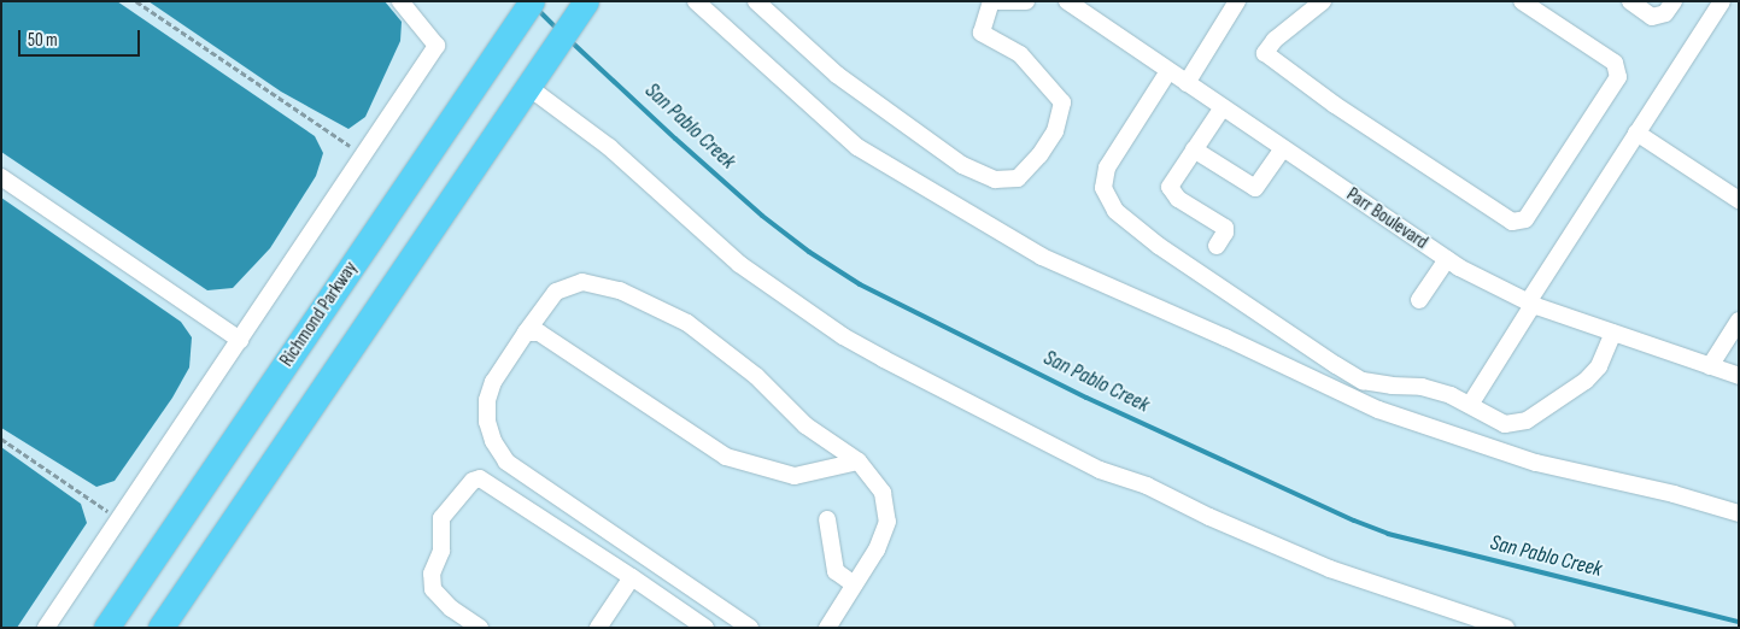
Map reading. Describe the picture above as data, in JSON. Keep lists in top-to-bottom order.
{
  "streets": {
    "highway": ["Richmond Parkway"],
    "street": ["Parr Boulevard"]
  },
  "water": ["San Pablo Creek"],
  "scale_bar": "50 m"
}
